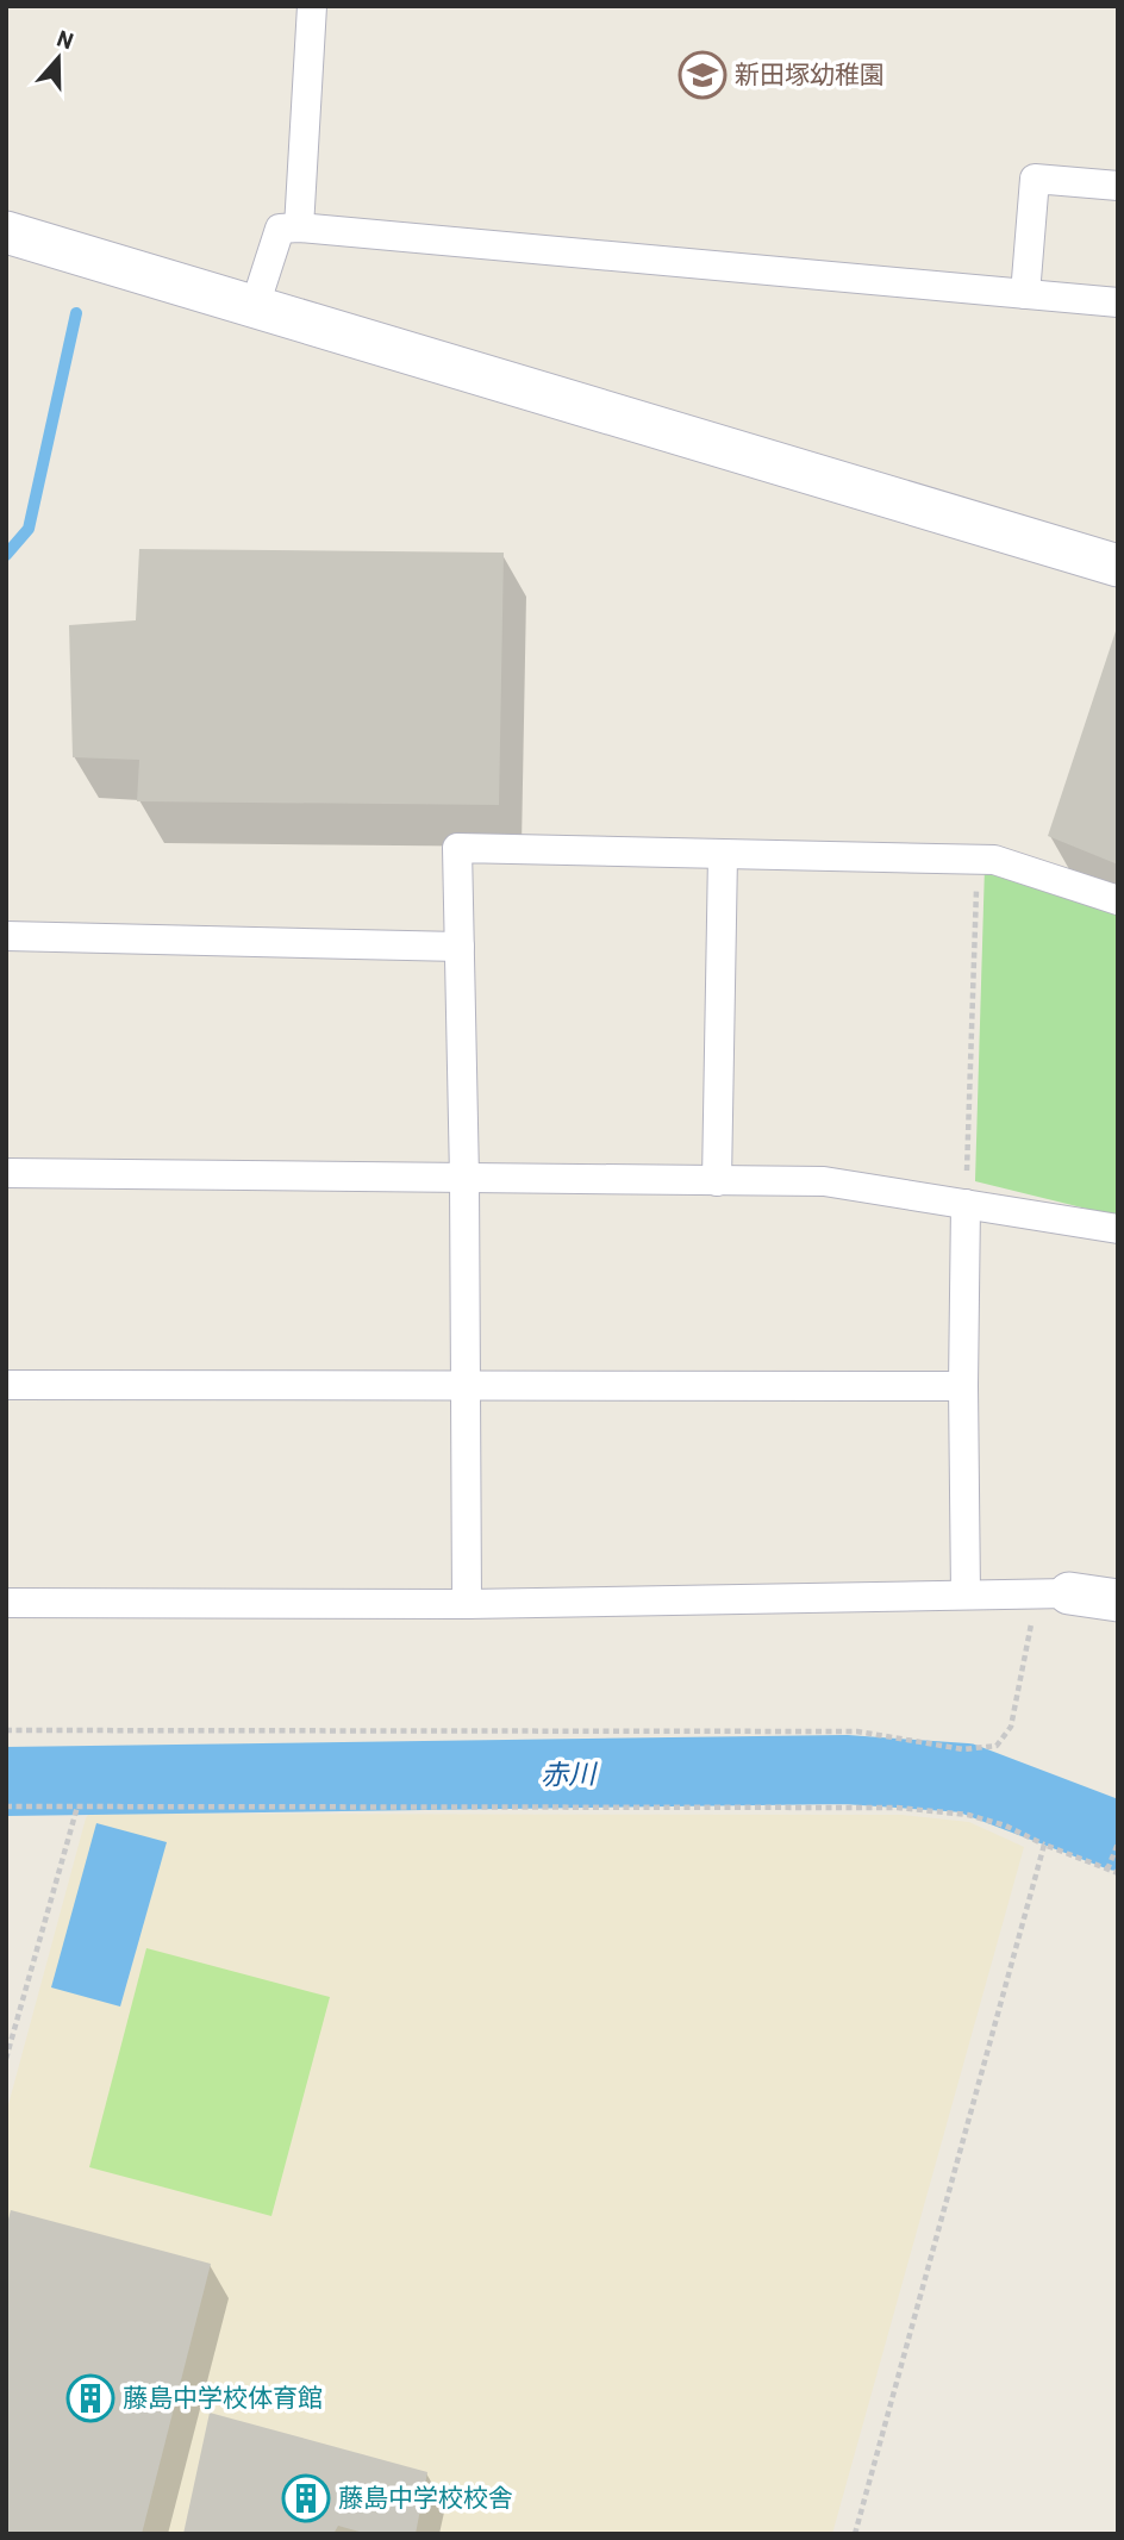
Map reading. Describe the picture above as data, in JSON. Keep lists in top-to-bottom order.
{
  "water": ["赤川"],
  "places": {
    "school or university": ["新田塚幼稚園"],
    "building": ["藤島中学校体育館", "藤島中学校校舎"]
  },
  "north": "top"
}
